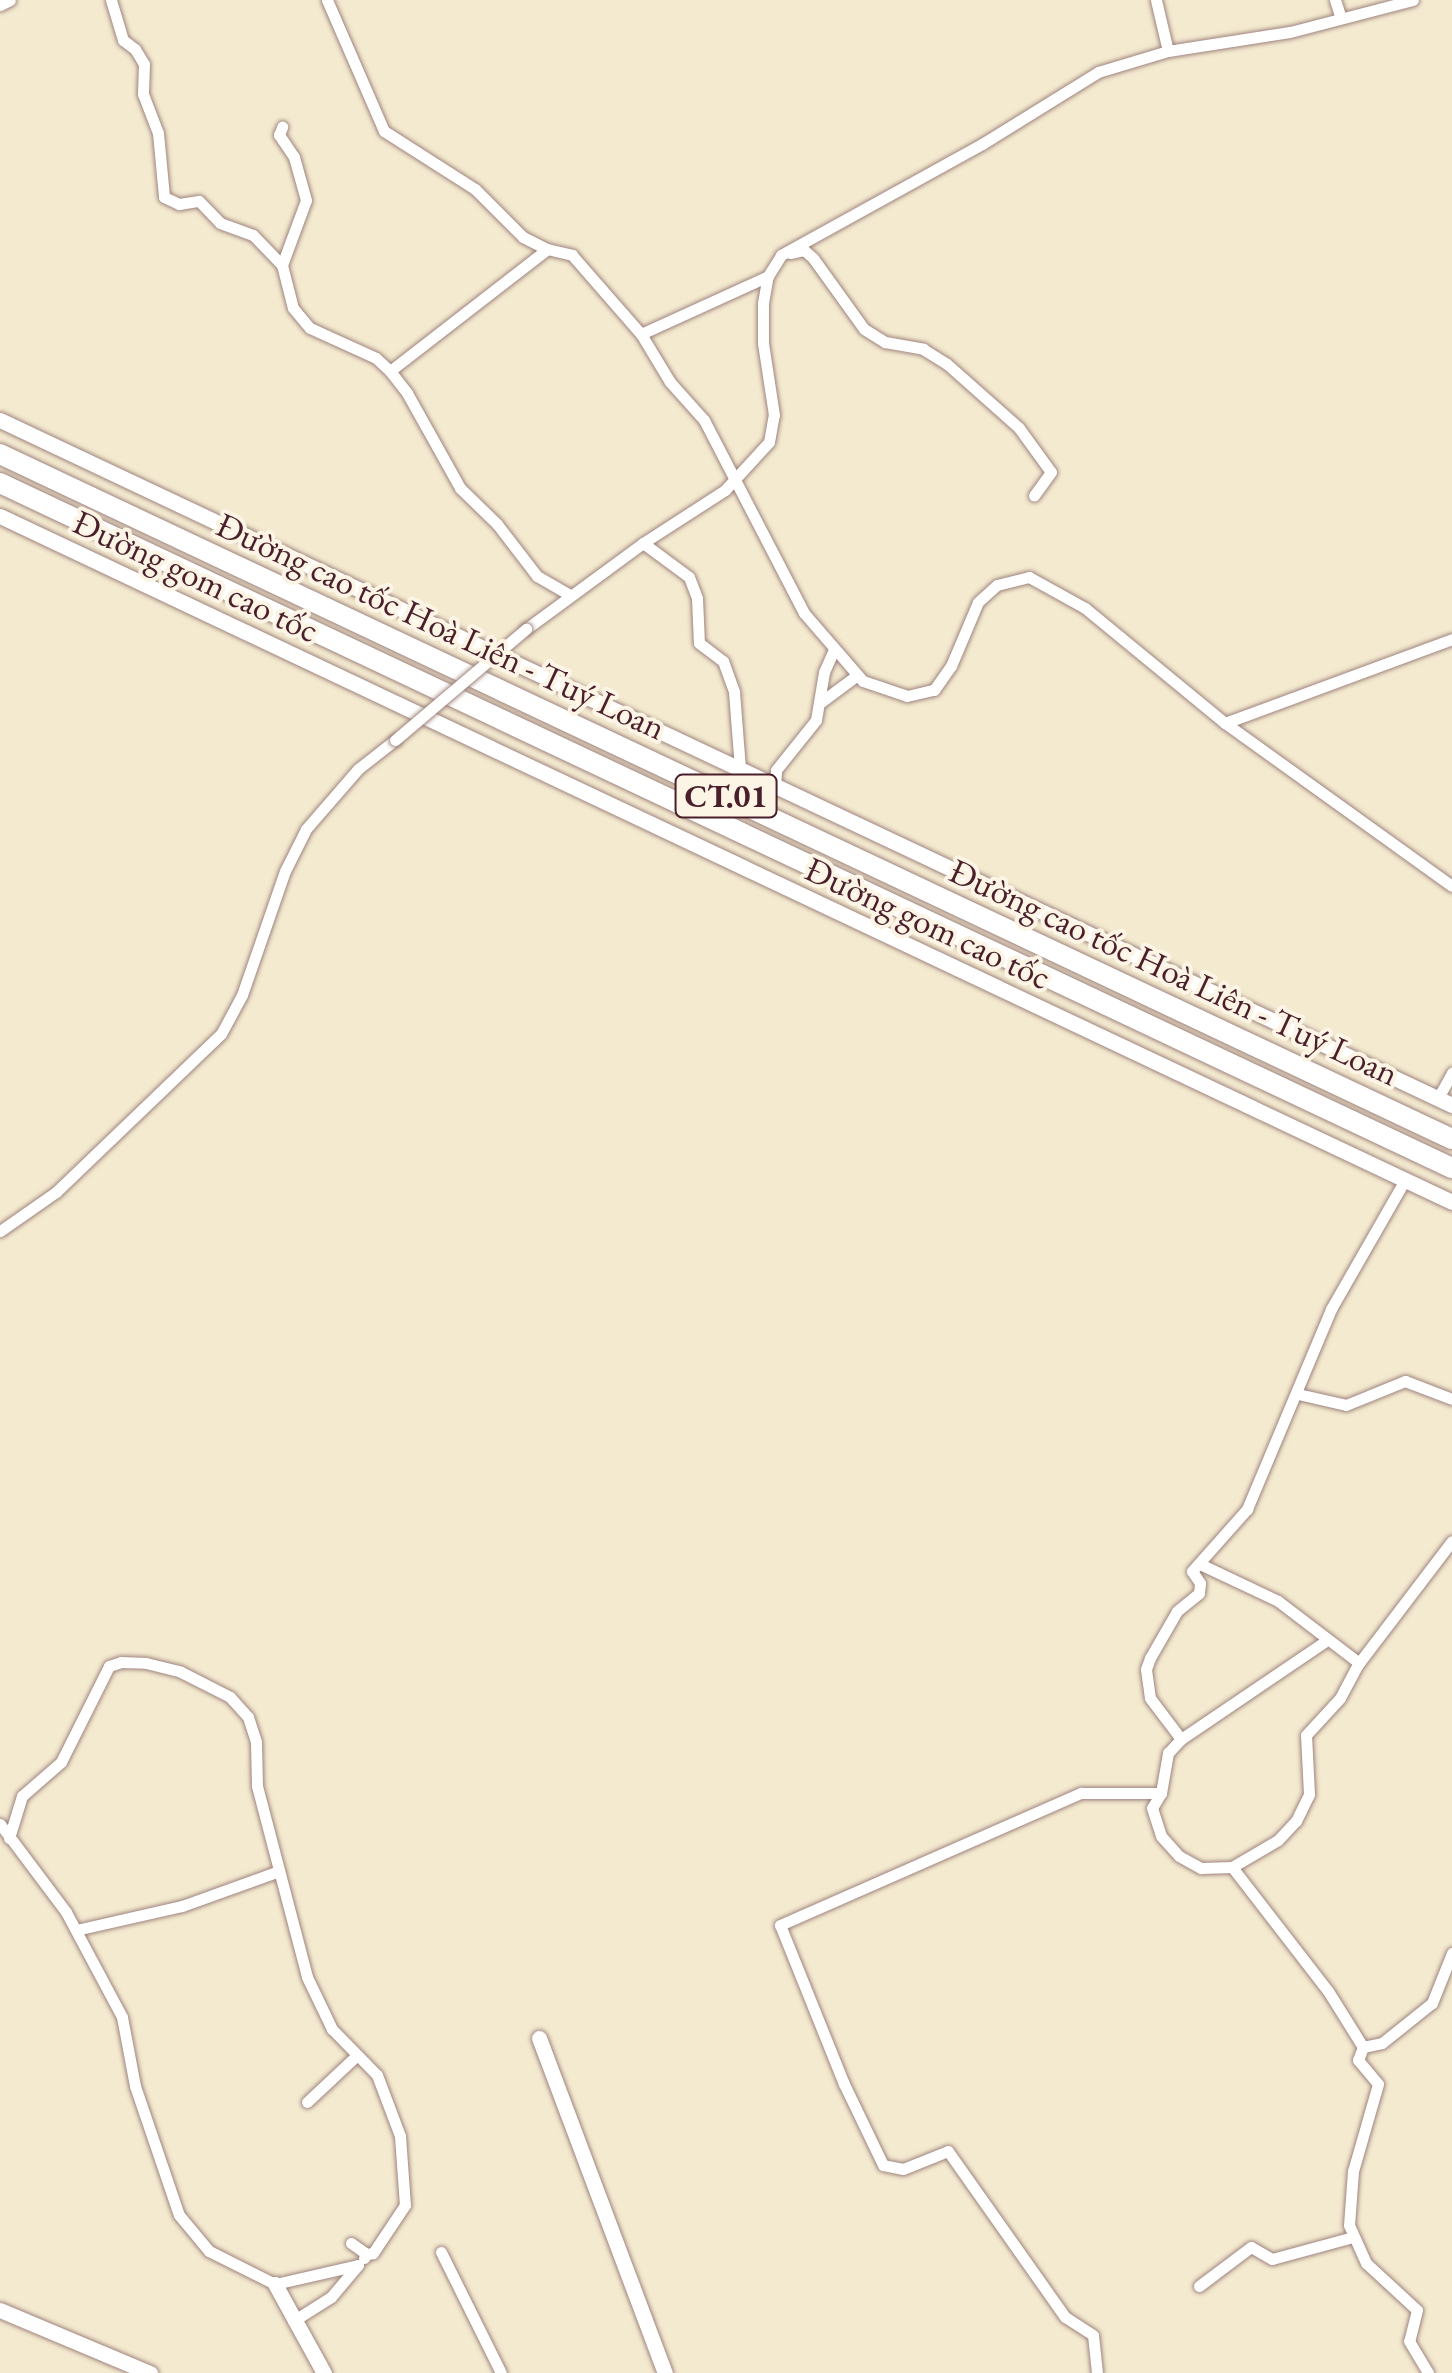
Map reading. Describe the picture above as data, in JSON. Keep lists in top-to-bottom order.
{
  "streets": {
    "highway": ["Đường cao tốc Hoà Liên - Tuý Loan", "CT.01"],
    "main road": ["Đường gom cao tốc"]
  }
}
